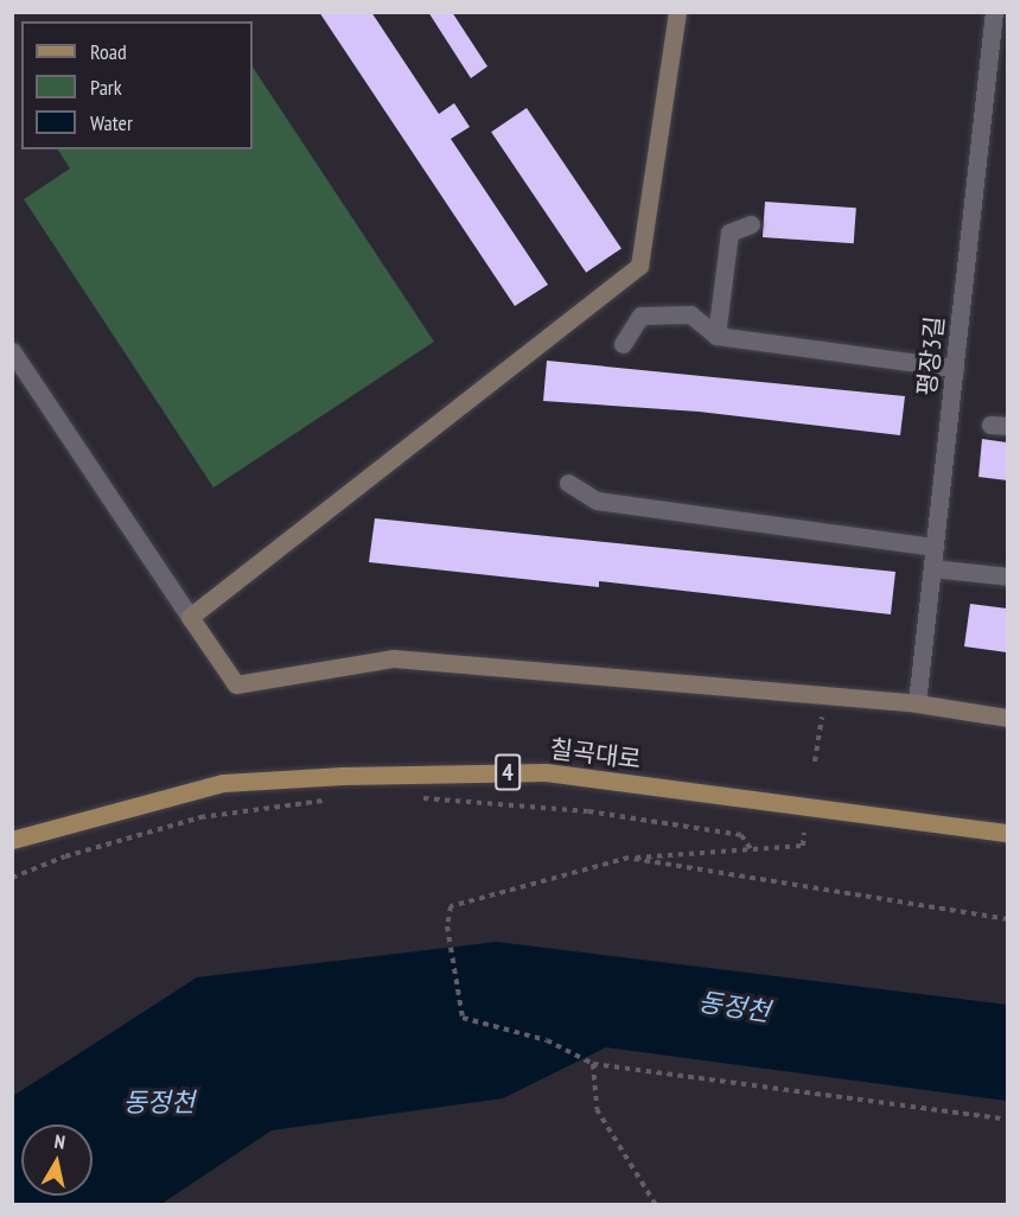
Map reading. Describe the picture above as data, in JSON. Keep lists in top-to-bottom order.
{
  "streets": {
    "main road": ["칠곡대로", "4"],
    "street": ["평장3길"]
  },
  "water": ["동정천"],
  "legend": ["Road", "Park", "Water"],
  "north": "top"
}
